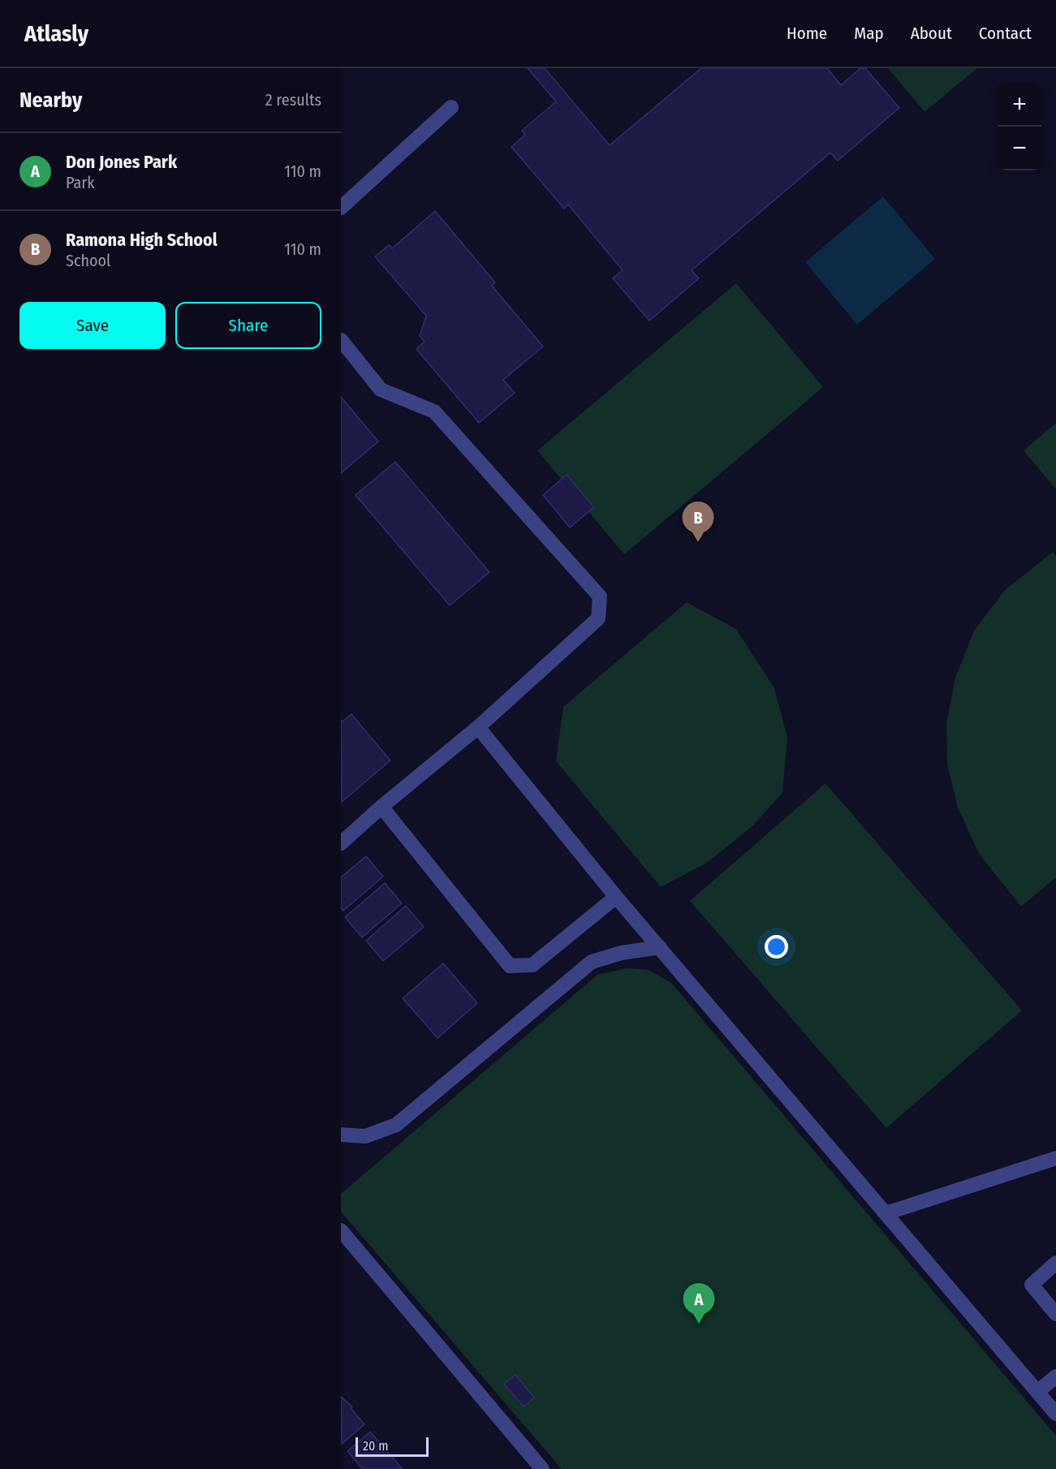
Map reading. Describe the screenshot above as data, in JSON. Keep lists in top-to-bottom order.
{
  "scale_bar": "20 m",
  "page": {
    "header": "Atlasly",
    "nav": [
      "Home",
      "Map",
      "About",
      "Contact"
    ],
    "heading": ["Nearby", "2 results"],
    "map_buttons": ["+", "−"],
    "list": [
      {
        "mark": "A",
        "name": "Don Jones Park",
        "note": "Park",
        "value": "110 m"
      },
      {
        "mark": "B",
        "name": "Ramona High School",
        "note": "School",
        "value": "110 m"
      }
    ],
    "buttons": ["Save", "Share"],
    "pins": ["B", "A"],
    "scale": "20 m"
  }
}
